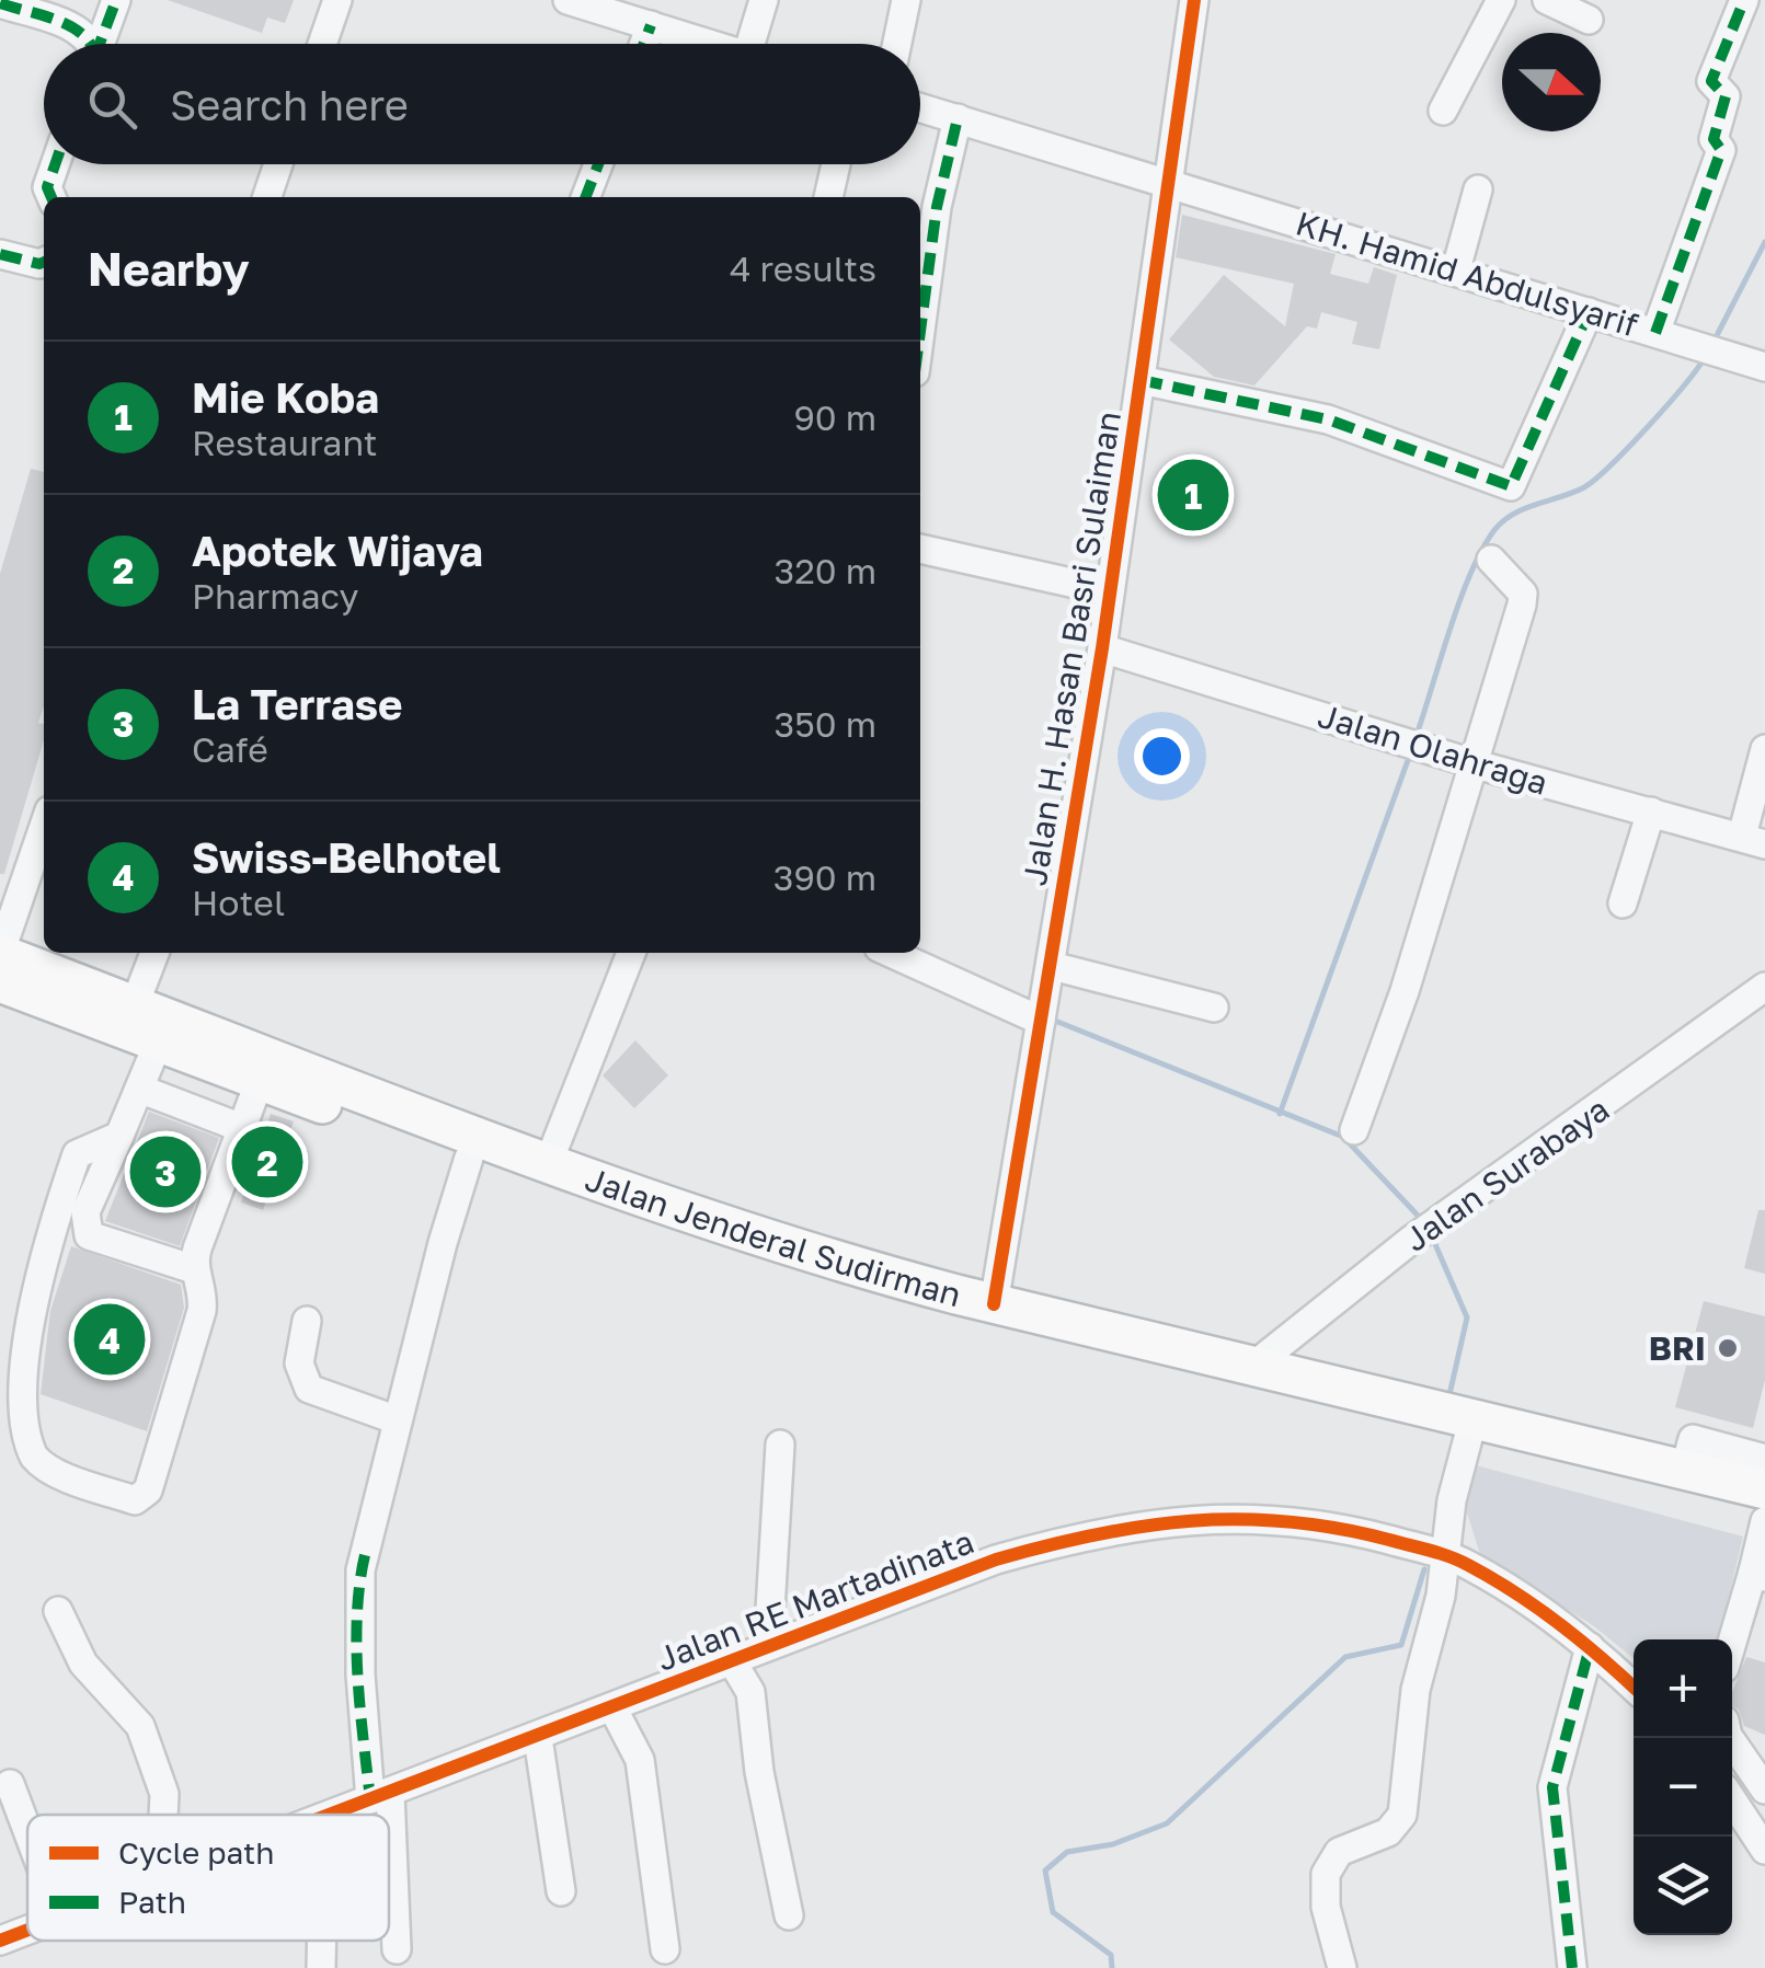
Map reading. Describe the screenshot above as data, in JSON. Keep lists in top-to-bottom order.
{
  "streets": {
    "highway": ["Jalan Jenderal Sudirman"],
    "street": [
      "KH. Hamid Abdulsyarif",
      "Jalan H. Hasan Basri Sulaiman",
      "Jalan Olahraga",
      "Jalan Surabaya",
      "Jalan RE Martadinata"
    ]
  },
  "crossings": [
    ["KH. Hamid Abdulsyarif", "Jalan H. Hasan Basri Sulaiman"],
    ["Jalan H. Hasan Basri Sulaiman", "Jalan Olahraga"],
    ["Jalan H. Hasan Basri Sulaiman", "Jalan Jenderal Sudirman"],
    ["Jalan Surabaya", "Jalan Jenderal Sudirman"]
  ],
  "places": ["BRI"],
  "legend": ["Cycle path", "Path"],
  "north": "right",
  "page": {
    "search": "Search here",
    "heading": ["Nearby", "4 results"],
    "list": [
      {
        "mark": "1",
        "name": "Mie Koba",
        "note": "Restaurant",
        "value": "90 m"
      },
      {
        "mark": "2",
        "name": "Apotek Wijaya",
        "note": "Pharmacy",
        "value": "320 m"
      },
      {
        "mark": "3",
        "name": "La Terrase",
        "note": "Café",
        "value": "350 m"
      },
      {
        "mark": "4",
        "name": "Swiss-Belhotel",
        "note": "Hotel",
        "value": "390 m"
      }
    ],
    "pins": [
      "1",
      "2",
      "3",
      "4"
    ],
    "map_buttons": ["+", "−"]
  }
}
